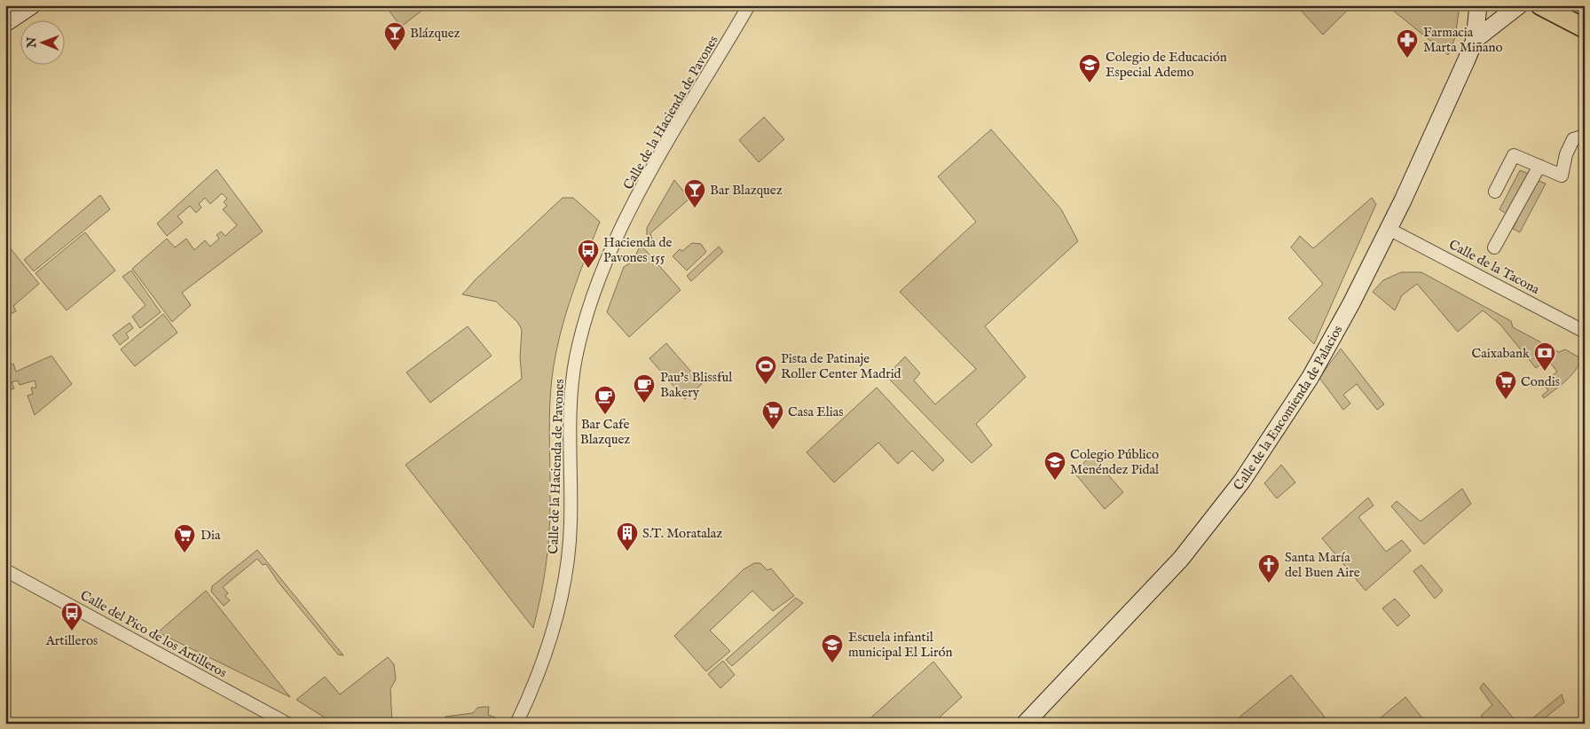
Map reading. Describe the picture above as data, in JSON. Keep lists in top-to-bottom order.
{
  "streets": {
    "street": [
      "Calle de la Hacienda de Pavones",
      "Calle de la Tacona",
      "Calle de la Encomienda de Palacios",
      "Calle del Pico de los Artilleros"
    ]
  },
  "crossings": [
    ["Calle de la Tacona", "Calle de la Encomienda de Palacios"]
  ],
  "places": {
    "bar": ["Blázquez", "Bar Blazquez"],
    "pharmacy": ["Farmacia Marta Miñano"],
    "school or university": ["Colegio de Educación Especial Ademo", "Colegio Público Menéndez Pidal", "Escuela infantil municipal El Lirón"],
    "bus stop": ["Hacienda de Pavones 155", "Artilleros"],
    "bank": ["Caixabank"],
    "sports": ["Pista de Patinaje Roller Center Madrid"],
    "supermarket": ["Condis", "Casa Elias", "Dia"],
    "cafe": ["Pau's Blissful Bakery", "Bar Cafe Blazquez"],
    "building": ["S.T. Moratalaz"],
    "church": ["Santa María del Buen Aire"]
  },
  "north": "left"
}
